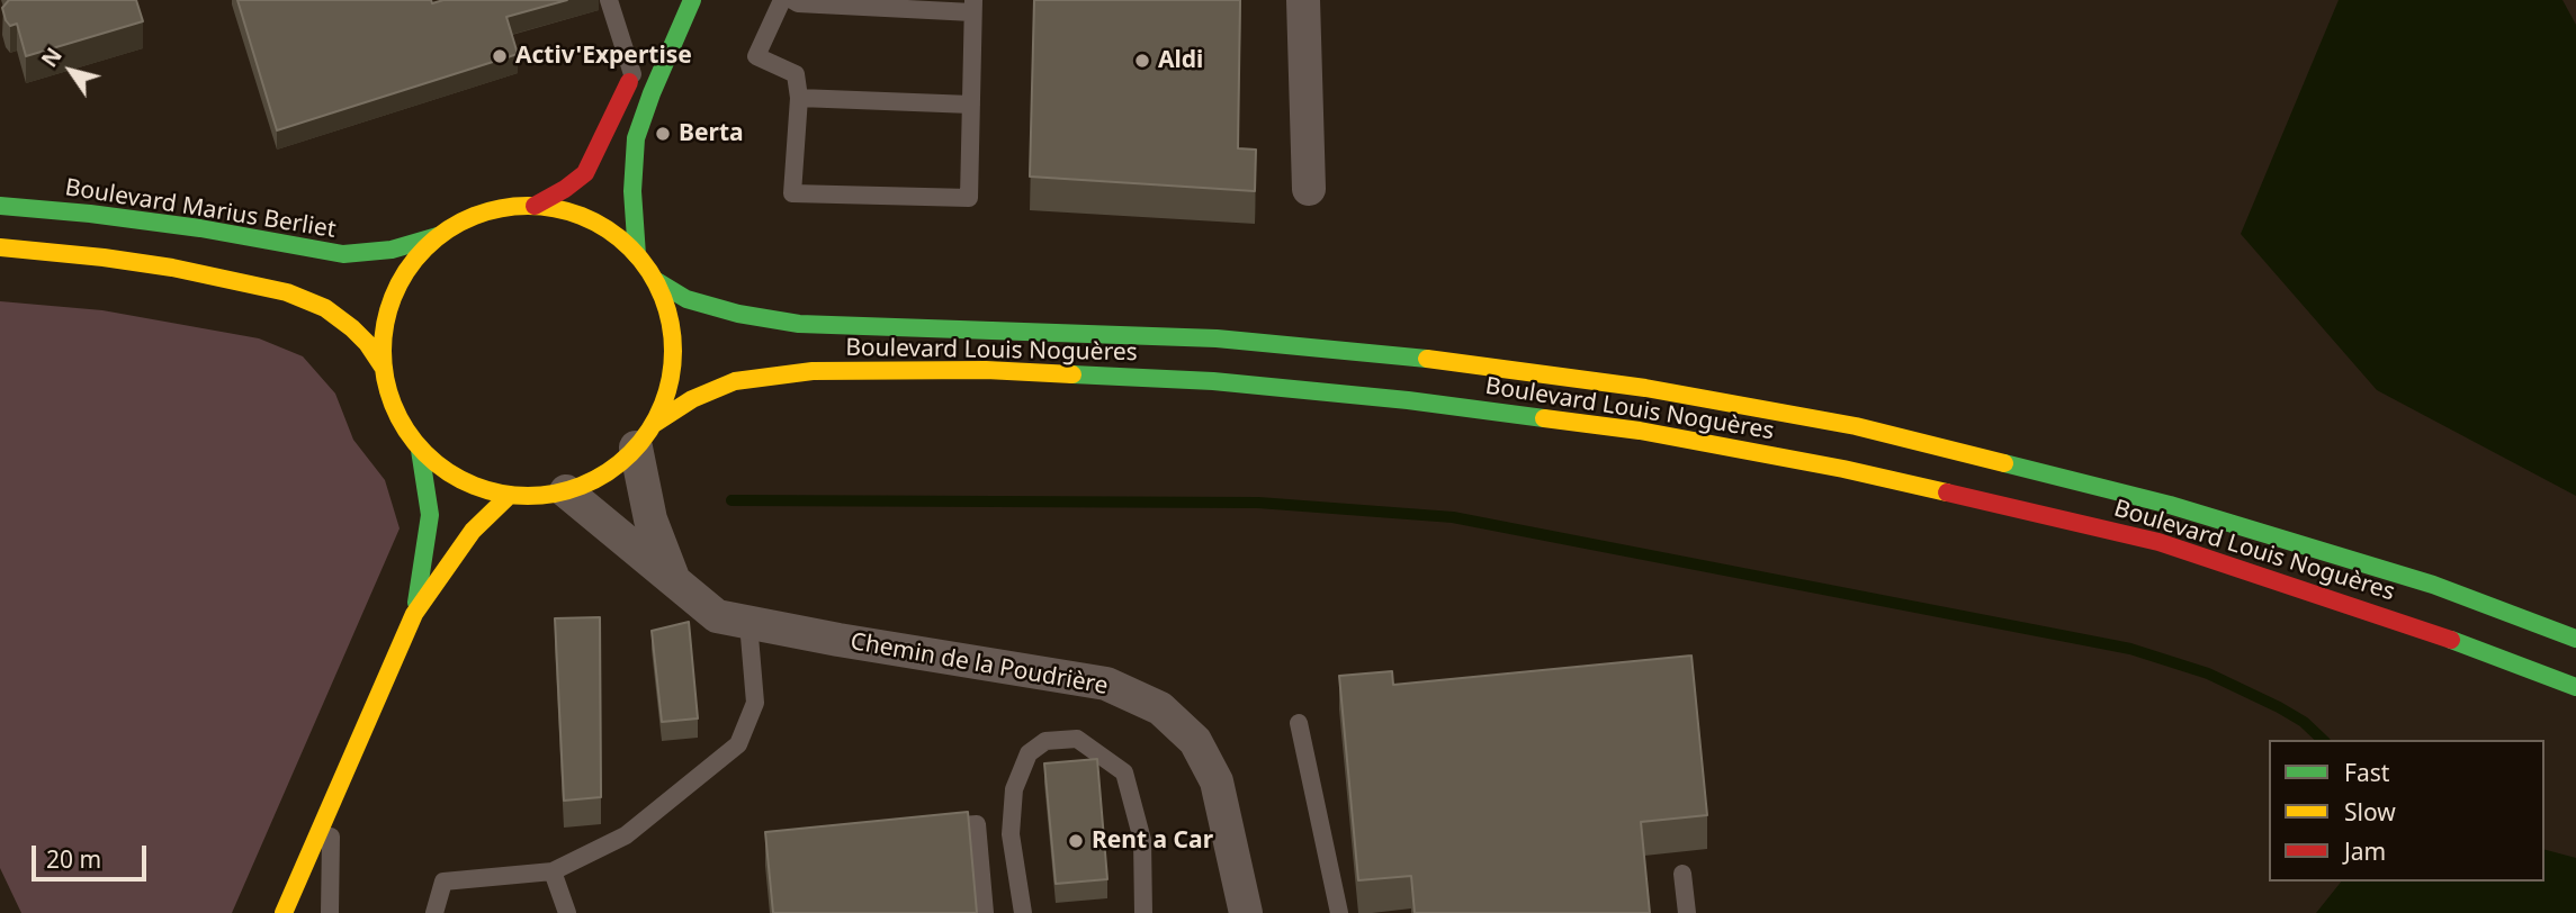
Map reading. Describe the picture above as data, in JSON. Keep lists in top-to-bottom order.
{
  "streets": {
    "main road": ["Boulevard Marius Berliet", "Boulevard Louis Noguères"],
    "street": ["Chemin de la Poudrière"]
  },
  "crossings": [
    ["Boulevard Louis Noguères", "Chemin de la Poudrière"]
  ],
  "places": [
    "Activ'Expertise",
    "Aldi",
    "Berta",
    "Rent a Car"
  ],
  "legend": ["Fast", "Slow", "Jam"],
  "scale_bar": "20 m",
  "north": "top left"
}
